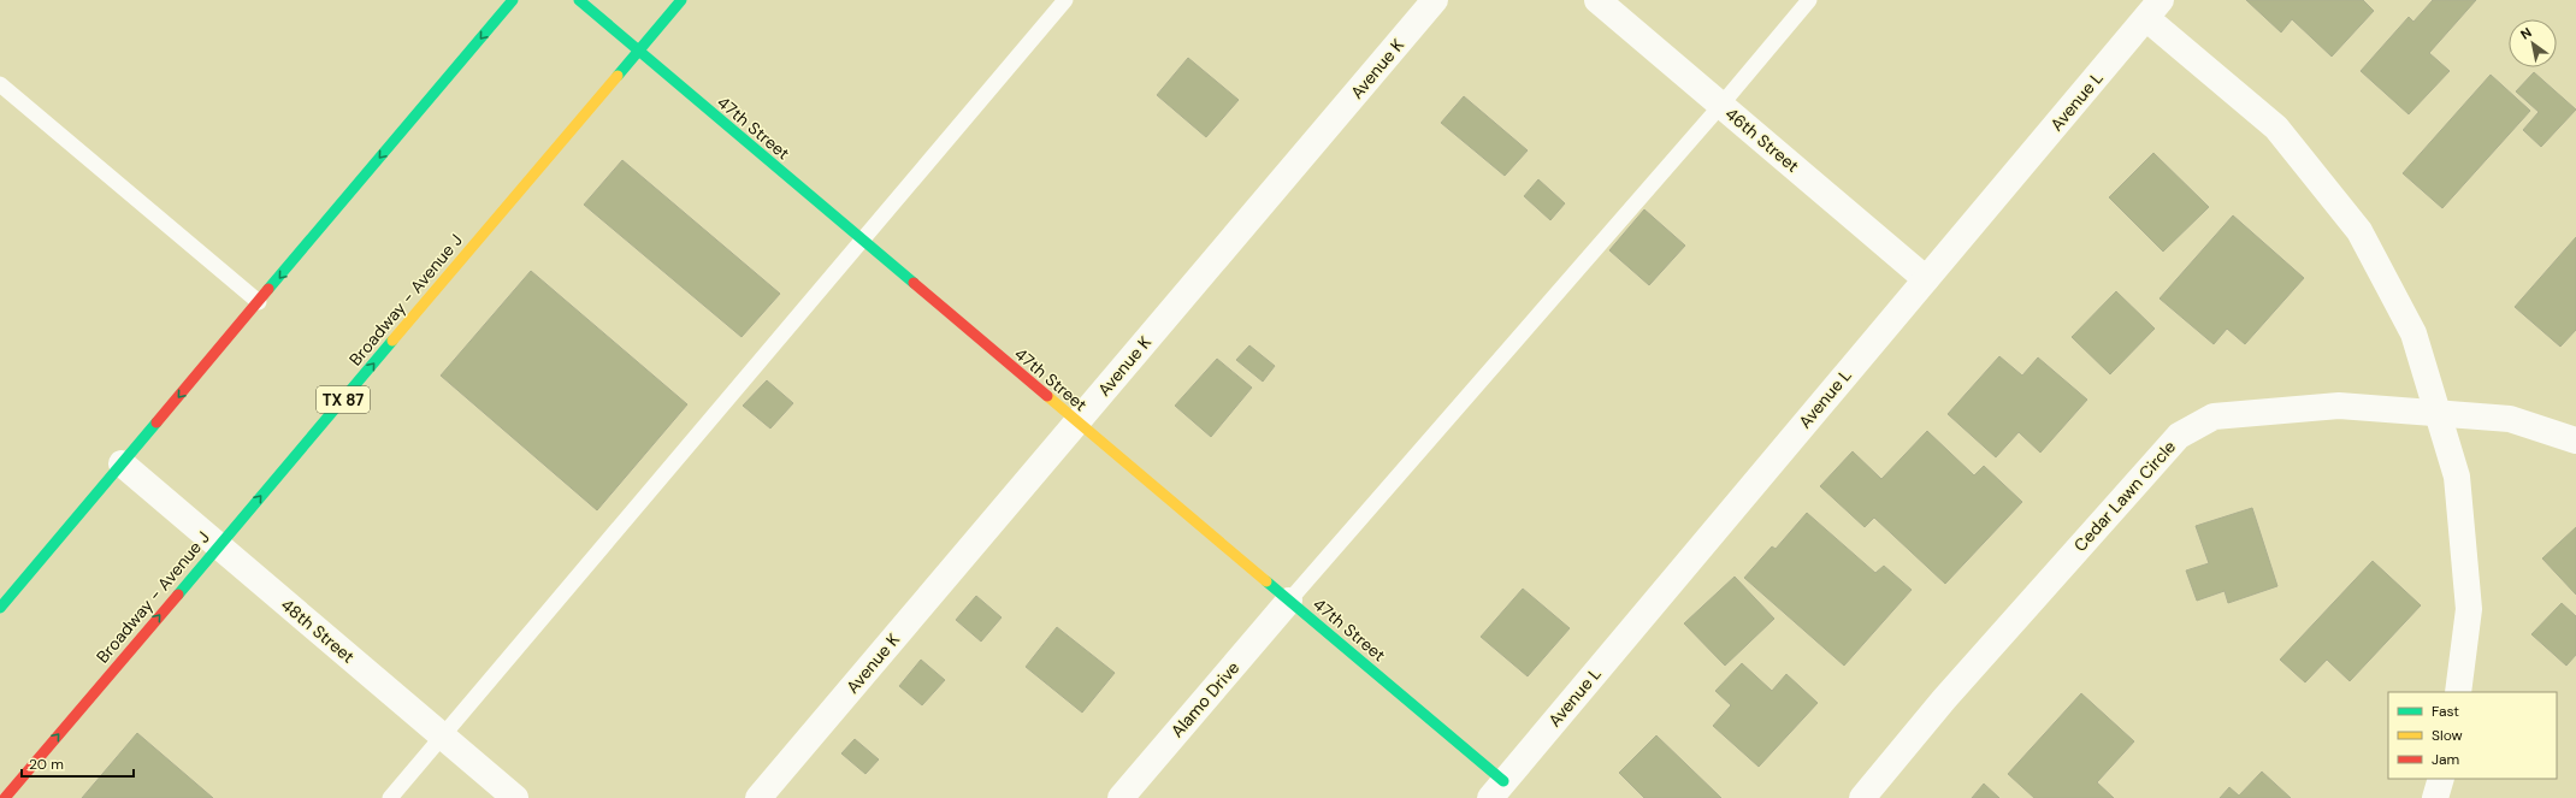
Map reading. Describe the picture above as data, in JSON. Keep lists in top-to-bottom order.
{
  "streets": {
    "main road": ["47th Street", "Broadway - Avenue J", "TX 87"],
    "street": [
      "Avenue K",
      "Avenue L",
      "46th Street",
      "Cedar Lawn Circle",
      "48th Street",
      "Alamo Drive"
    ]
  },
  "crossings": [
    ["Avenue K", "47th Street"],
    ["Avenue L", "47th Street"],
    ["Avenue L", "46th Street"],
    ["47th Street", "Broadway - Avenue J"],
    ["47th Street", "Alamo Drive"],
    ["Broadway - Avenue J", "48th Street"]
  ],
  "one_way": ["Broadway - Avenue J"],
  "legend": ["Fast", "Slow", "Jam"],
  "scale_bar": "20 m",
  "north": "top left"
}
